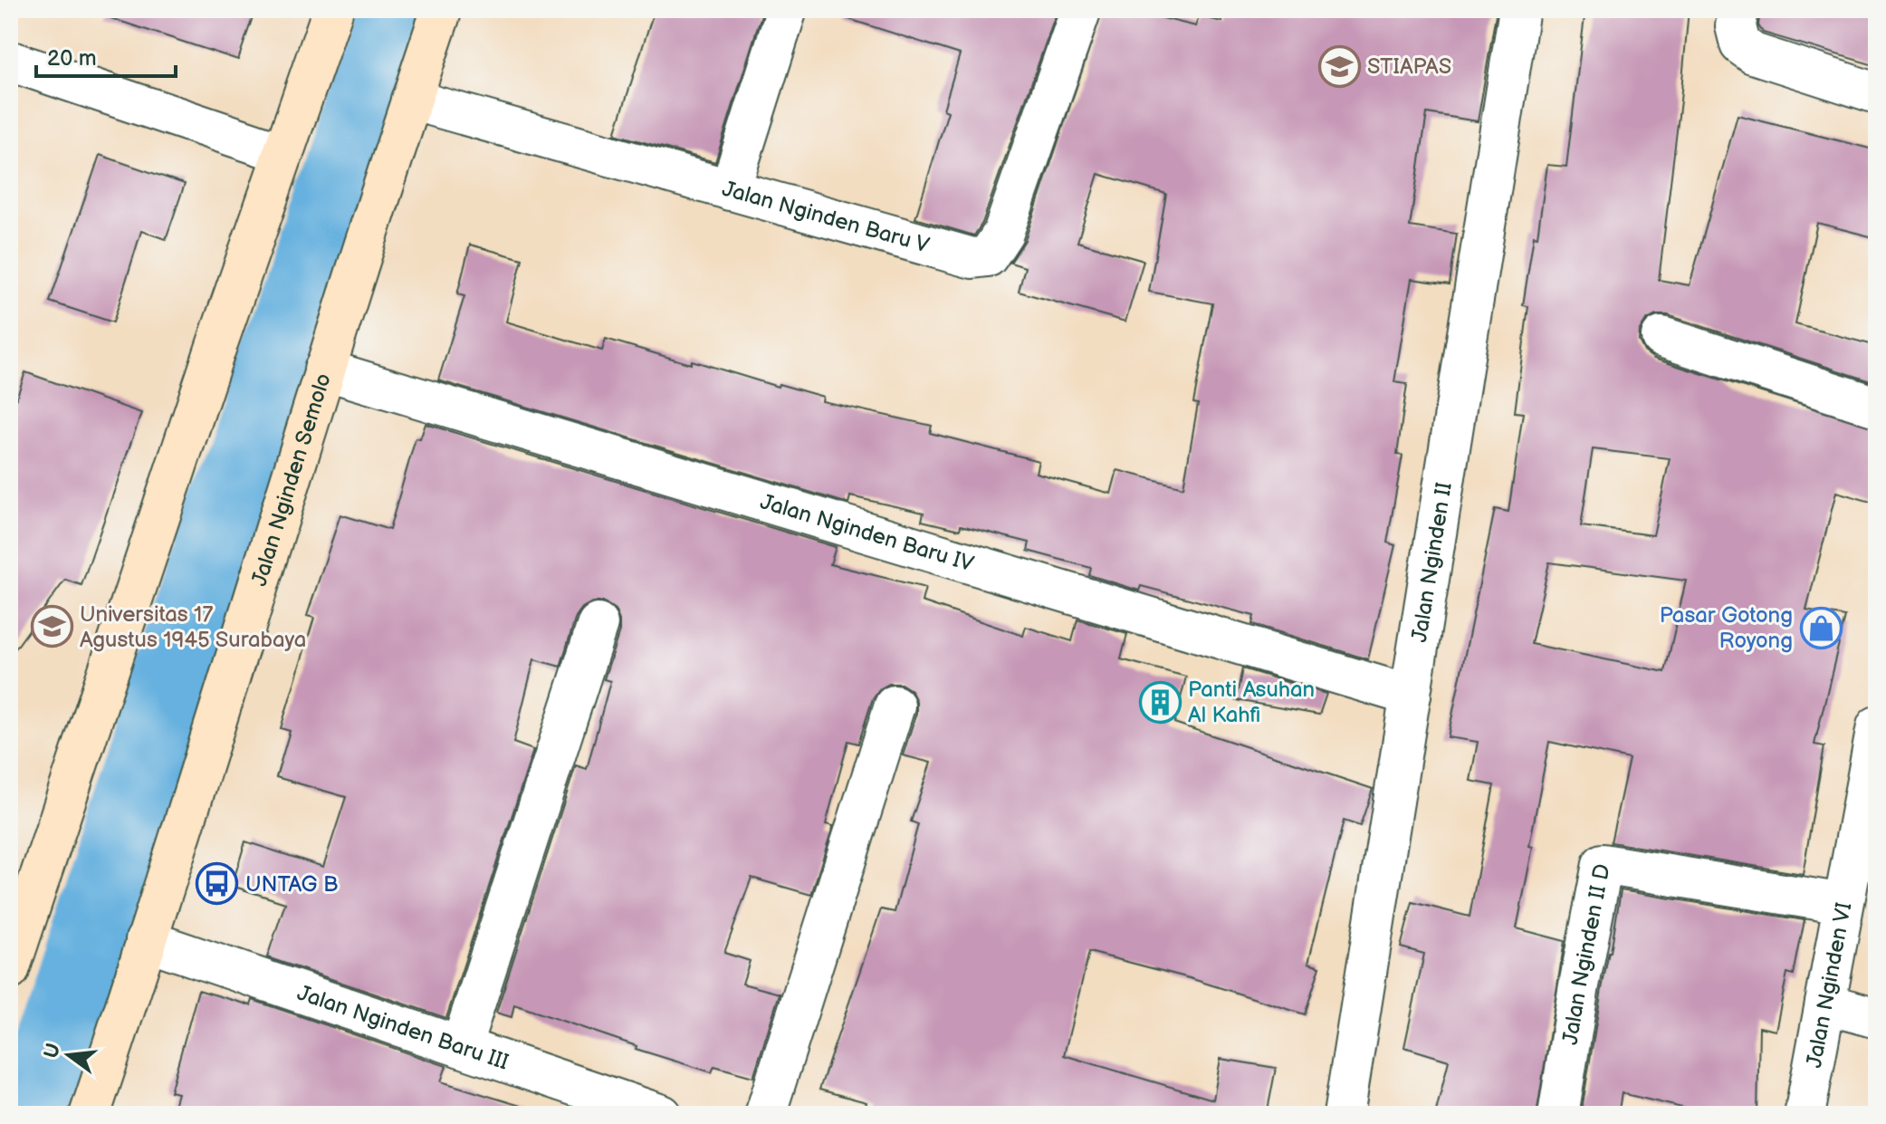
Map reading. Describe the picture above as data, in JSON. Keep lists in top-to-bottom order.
{
  "streets": {
    "main road": ["Jalan Nginden Semolo"],
    "street": [
      "Jalan Nginden Baru V",
      "Jalan Nginden Baru IV",
      "Jalan Nginden II",
      "Jalan Nginden II D",
      "Jalan Nginden VI",
      "Jalan Nginden Baru III"
    ]
  },
  "crossings": [
    ["Jalan Nginden Baru V", "Jalan Nginden Semolo"],
    ["Jalan Nginden Semolo", "Jalan Nginden Baru IV"],
    ["Jalan Nginden Semolo", "Jalan Nginden Baru III"],
    ["Jalan Nginden Baru IV", "Jalan Nginden II"],
    ["Jalan Nginden II D", "Jalan Nginden VI"]
  ],
  "places": {
    "school or university": ["STIAPAS", "Universitas 17 Agustus 1945 Surabaya"],
    "shop": ["Pasar Gotong Royong"],
    "building": ["Panti Asuhan Al Kahfi"],
    "bus stop": ["UNTAG B"]
  },
  "scale_bar": "20 m",
  "north": "left"
}
